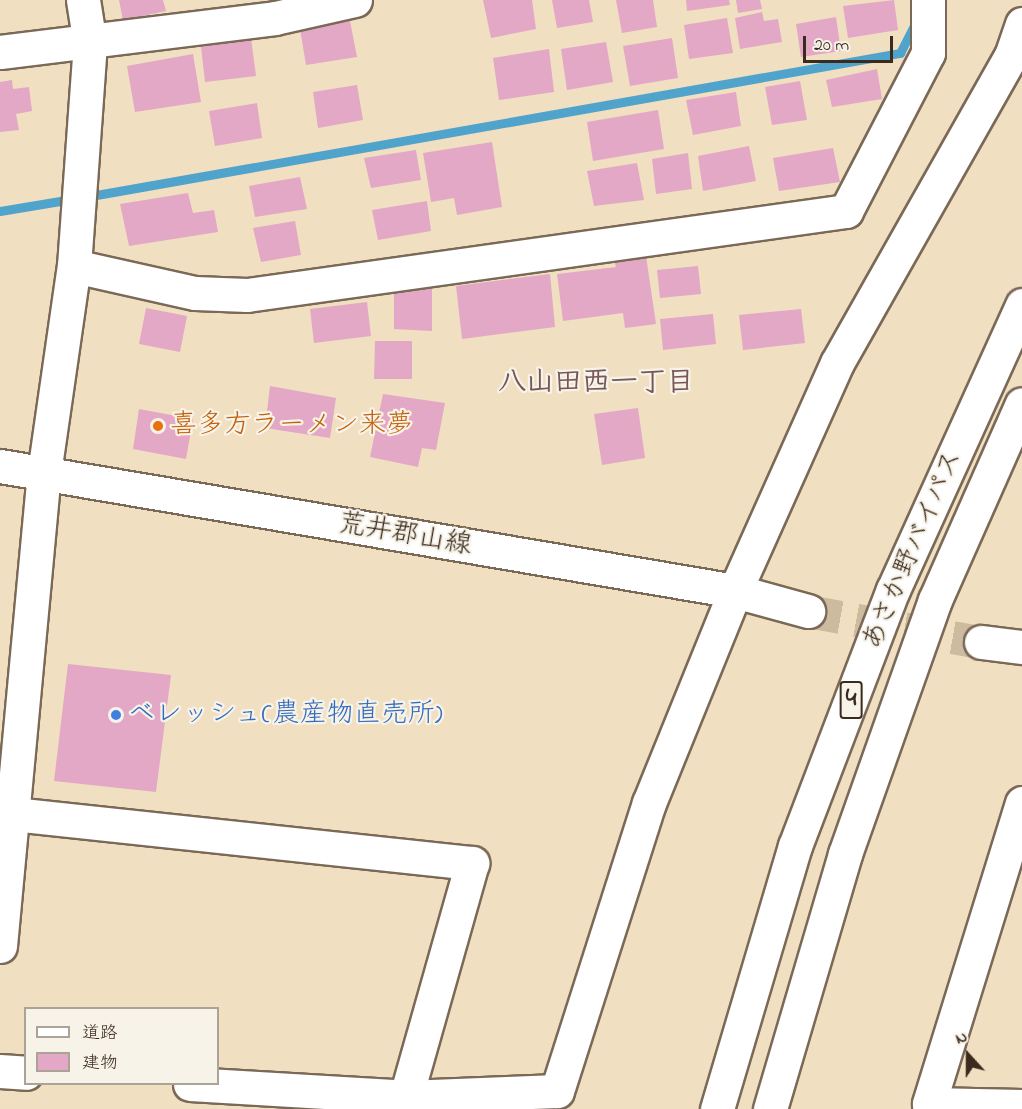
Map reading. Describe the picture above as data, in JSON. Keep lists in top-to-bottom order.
{
  "streets": {
    "main road": ["荒井郡山線", "あさか野バイパス", "4"]
  },
  "districts": ["八山田西一丁目"],
  "places": ["喜多方ラーメン来夢", "ベレッシュ(農産物直売所)"],
  "legend": ["道路", "建物"],
  "scale_bar": "20 m",
  "north": "top"
}
